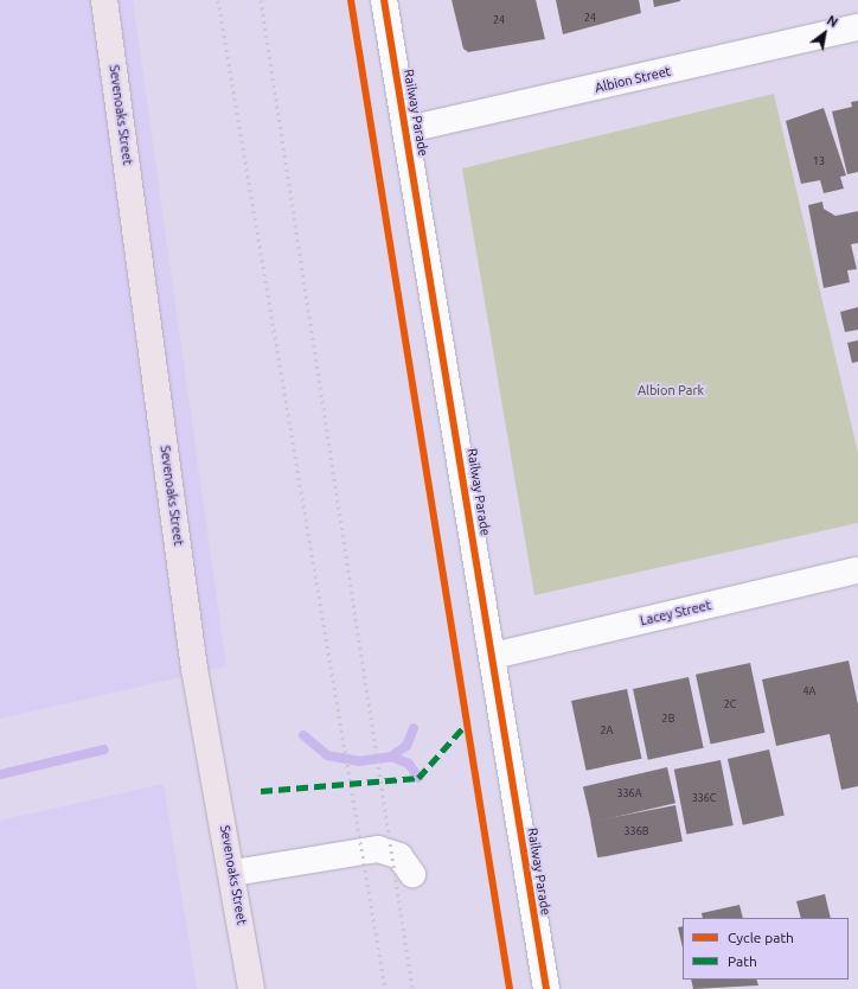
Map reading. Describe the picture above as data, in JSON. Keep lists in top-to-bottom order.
{
  "streets": {
    "main road": ["Sevenoaks Street"],
    "street": ["Albion Street", "Railway Parade", "Lacey Street"]
  },
  "crossings": [
    ["Albion Street", "Railway Parade"],
    ["Railway Parade", "Lacey Street"]
  ],
  "parks": ["Albion Park"],
  "house_numbers": [
    "24",
    "24",
    "13",
    "4A",
    "2C",
    "2B",
    "2A",
    "336A",
    "336C",
    "336B"
  ],
  "legend": ["Cycle path", "Path"],
  "north": "top right"
}
